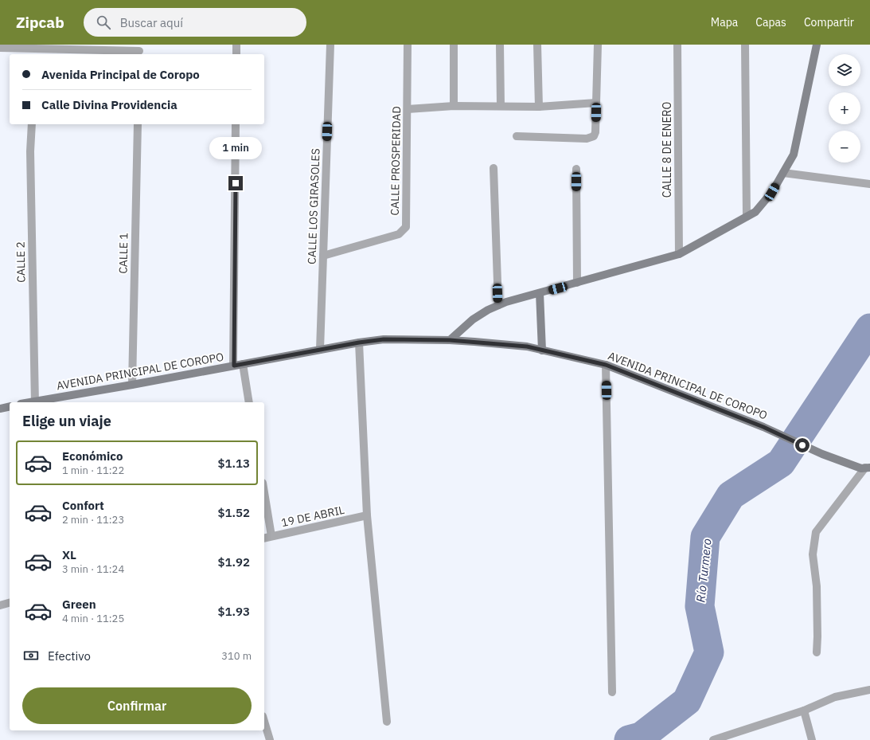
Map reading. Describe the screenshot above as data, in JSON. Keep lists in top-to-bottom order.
{
  "streets": {
    "street": [
      "CALLE 8 DE ENERO",
      "CALLE PROSPERIDAD",
      "CALLE LOS GIRASOLES",
      "CALLE 1",
      "CALLE 2",
      "AVENIDA PRINCIPAL DE COROPO",
      "19 DE ABRIL"
    ]
  },
  "crossings": [
    ["CALLE PROSPERIDAD", "CALLE LOS GIRASOLES"],
    ["CALLE LOS GIRASOLES", "AVENIDA PRINCIPAL DE COROPO"],
    ["CALLE 1", "AVENIDA PRINCIPAL DE COROPO"],
    ["CALLE 2", "AVENIDA PRINCIPAL DE COROPO"]
  ],
  "water": ["Río Turmero"],
  "page": {
    "header": "Zipcab",
    "search": "Buscar aquí",
    "nav": ["Mapa", "Capas", "Compartir"],
    "map_buttons": ["+", "−"],
    "banner": ["Avenida Principal de Coropo", "Calle Divina Providencia"],
    "bubble": "1 min",
    "heading": "Elige un viaje",
    "list": [
      {
        "name": "Económico",
        "note": "1 min · 11:22",
        "value": "$1.13"
      },
      {
        "name": "Confort",
        "note": "2 min · 11:23",
        "value": "$1.52"
      },
      {
        "name": "XL",
        "note": "3 min · 11:24",
        "value": "$1.92"
      },
      {
        "name": "Green",
        "note": "4 min · 11:25",
        "value": "$1.93"
      }
    ],
    "pay": ["Efectivo", "310 m"],
    "buttons": "Confirmar"
  }
}
